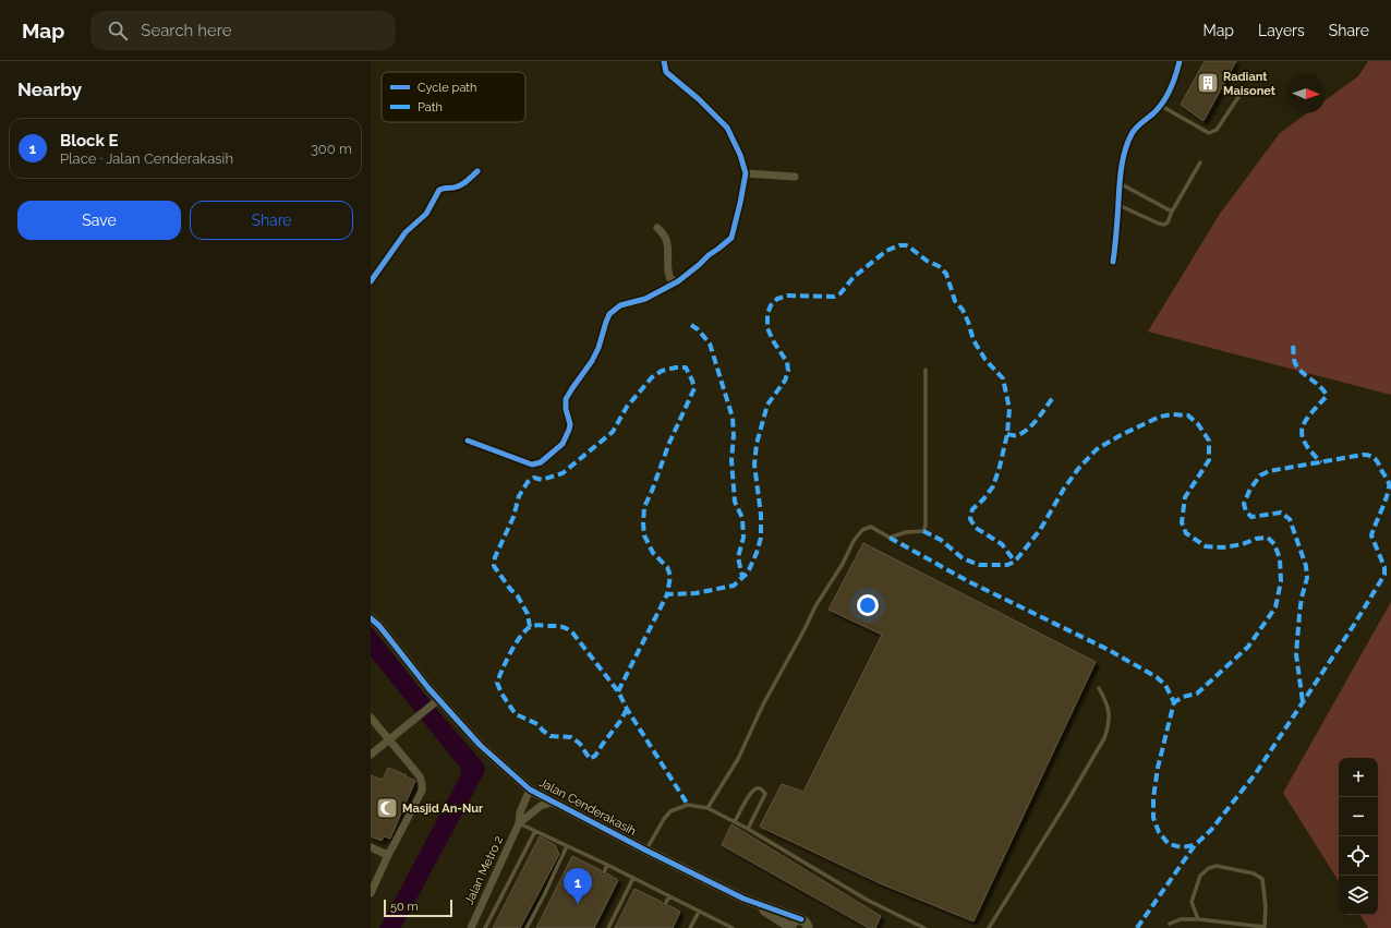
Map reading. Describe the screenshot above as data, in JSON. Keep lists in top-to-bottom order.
{
  "streets": {
    "street": ["Jalan Cenderakasih", "Jalan Metro 2"]
  },
  "crossings": [
    ["Jalan Cenderakasih", "Jalan Metro 2"]
  ],
  "places": {
    "building": ["Radiant Maisonet"],
    "mosque": ["Masjid An-Nur"]
  },
  "legend": ["Cycle path", "Path"],
  "scale_bar": "50 m",
  "north": "right",
  "page": {
    "header": "Map",
    "search": "Search here",
    "nav": ["Map", "Layers", "Share"],
    "heading": "Nearby",
    "list": [
      {
        "mark": "1",
        "name": "Block E",
        "note": "Place · Jalan Cenderakasih",
        "value": "300 m"
      }
    ],
    "buttons": ["Save", "Share"],
    "map_buttons": ["+", "−"],
    "pins": "1",
    "scale": "50 m"
  }
}
